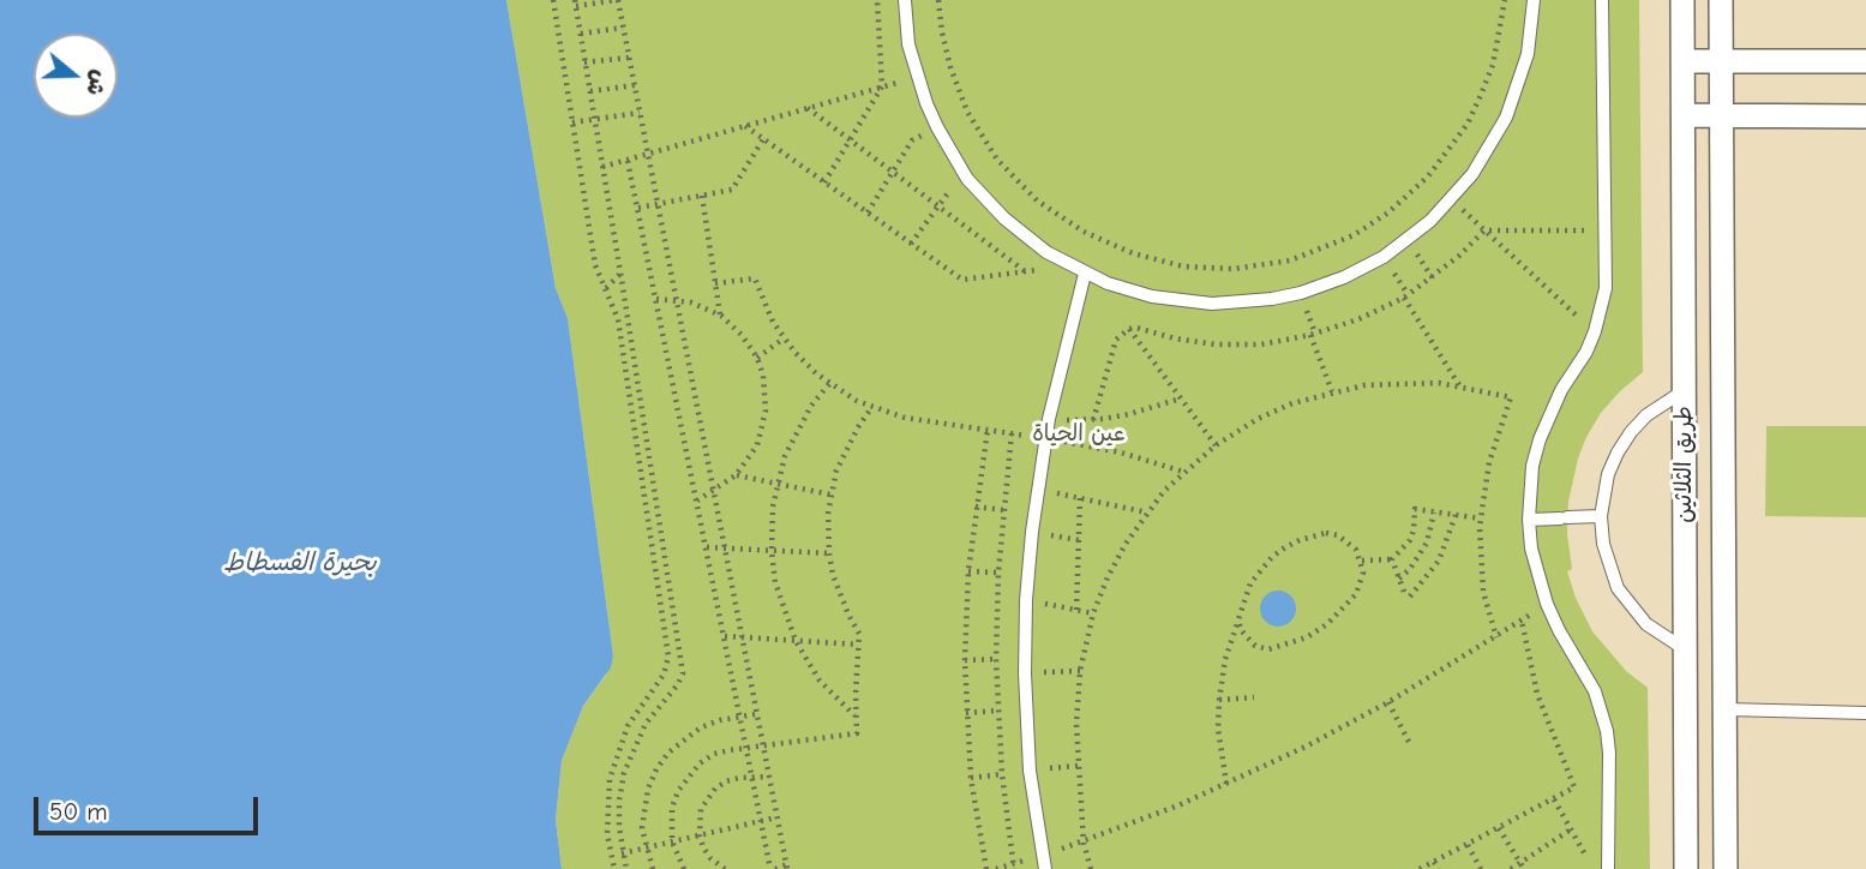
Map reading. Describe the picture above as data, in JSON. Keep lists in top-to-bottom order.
{
  "streets": {
    "street": ["طريق الثلاثين"]
  },
  "water": ["بحيرة الفسطاط"],
  "parks": ["عين الحياة"],
  "scale_bar": "50 m",
  "north": "right"
}
